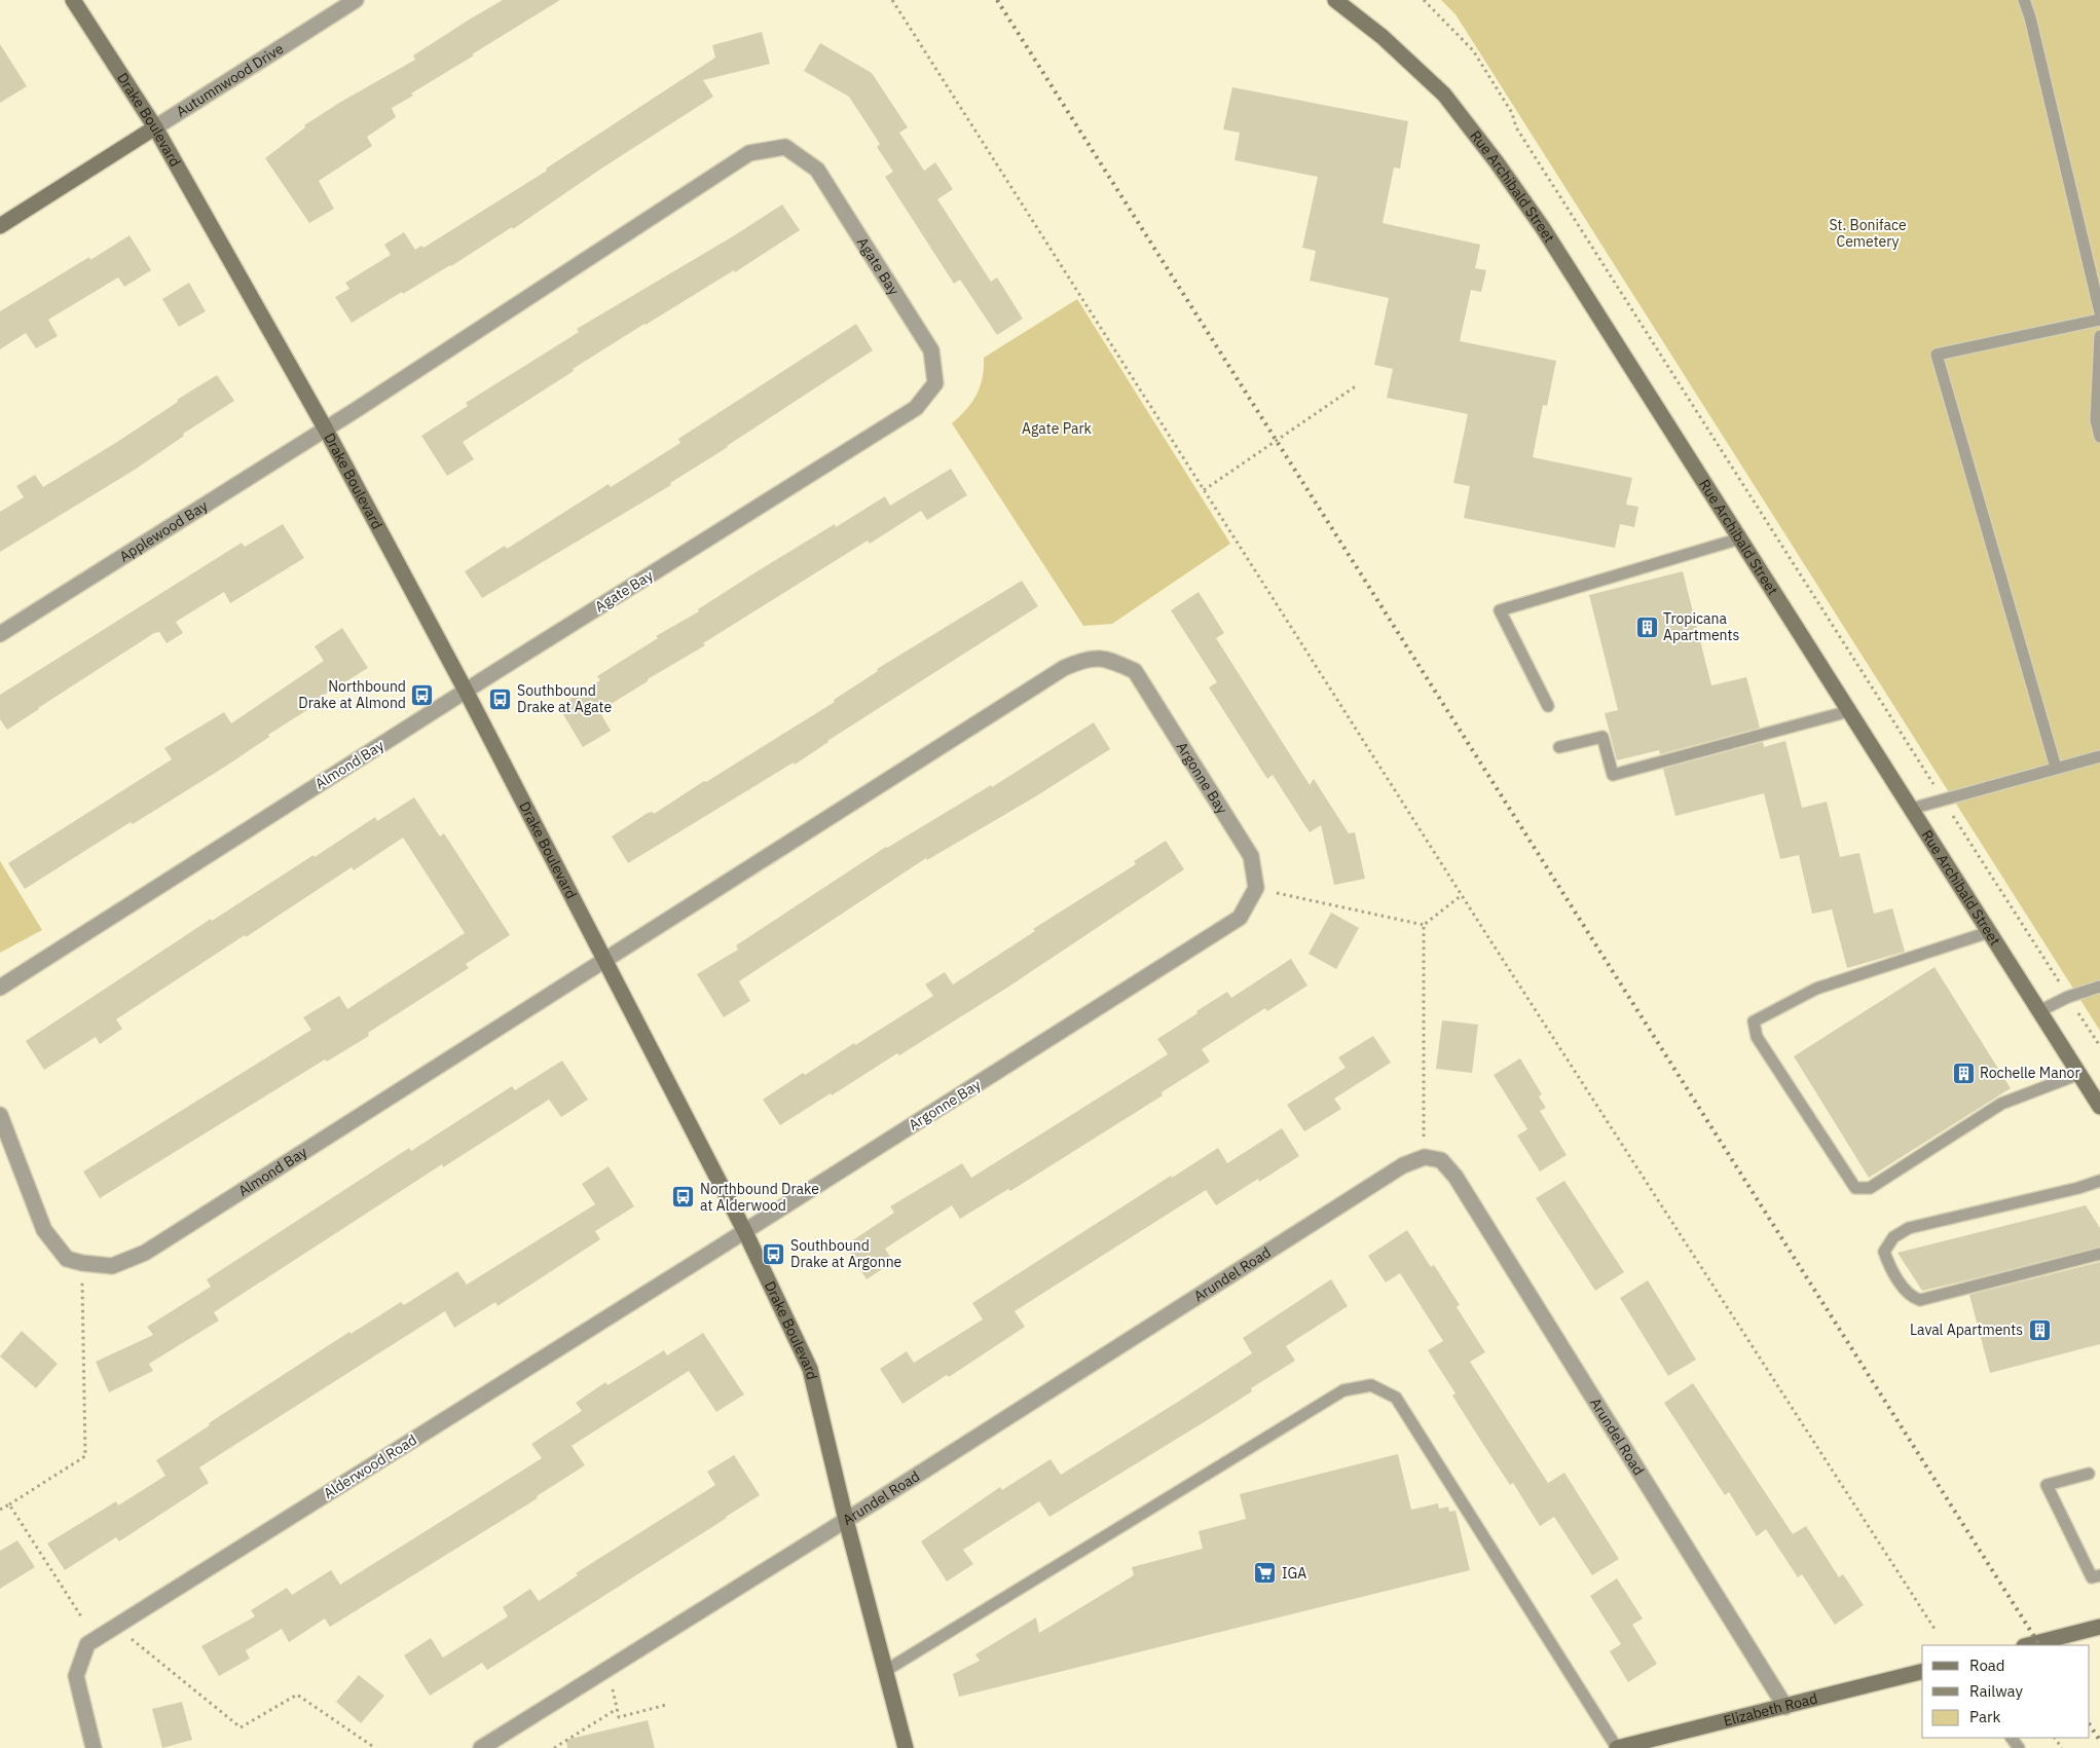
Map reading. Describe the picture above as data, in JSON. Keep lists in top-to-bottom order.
{
  "streets": {
    "street": [
      "Autumnwood Drive",
      "Drake Boulevard",
      "Rue Archibald Street",
      "Agate Bay",
      "Applewood Bay",
      "Almond Bay",
      "Argonne Bay",
      "Arundel Road",
      "Alderwood Road",
      "Elizabeth Road"
    ]
  },
  "crossings": [
    ["Autumnwood Drive", "Drake Boulevard"],
    ["Drake Boulevard", "Agate Bay"],
    ["Drake Boulevard", "Applewood Bay"],
    ["Drake Boulevard", "Almond Bay"],
    ["Drake Boulevard", "Argonne Bay"],
    ["Drake Boulevard", "Arundel Road"],
    ["Drake Boulevard", "Alderwood Road"],
    ["Agate Bay", "Applewood Bay"],
    ["Agate Bay", "Almond Bay"],
    ["Almond Bay", "Argonne Bay"],
    ["Argonne Bay", "Alderwood Road"],
    ["Arundel Road", "Elizabeth Road"]
  ],
  "parks": ["St. Boniface Cemetery", "Agate Park"],
  "places": {
    "building": ["Tropicana Apartments", "Rochelle Manor", "Laval Apartments"],
    "bus stop": [
      "Northbound Drake at Almond",
      "Southbound Drake at Agate",
      "Northbound Drake at Alderwood",
      "Southbound Drake at Argonne"
    ],
    "supermarket": ["IGA"]
  },
  "legend": ["Road", "Railway", "Park"]
}
